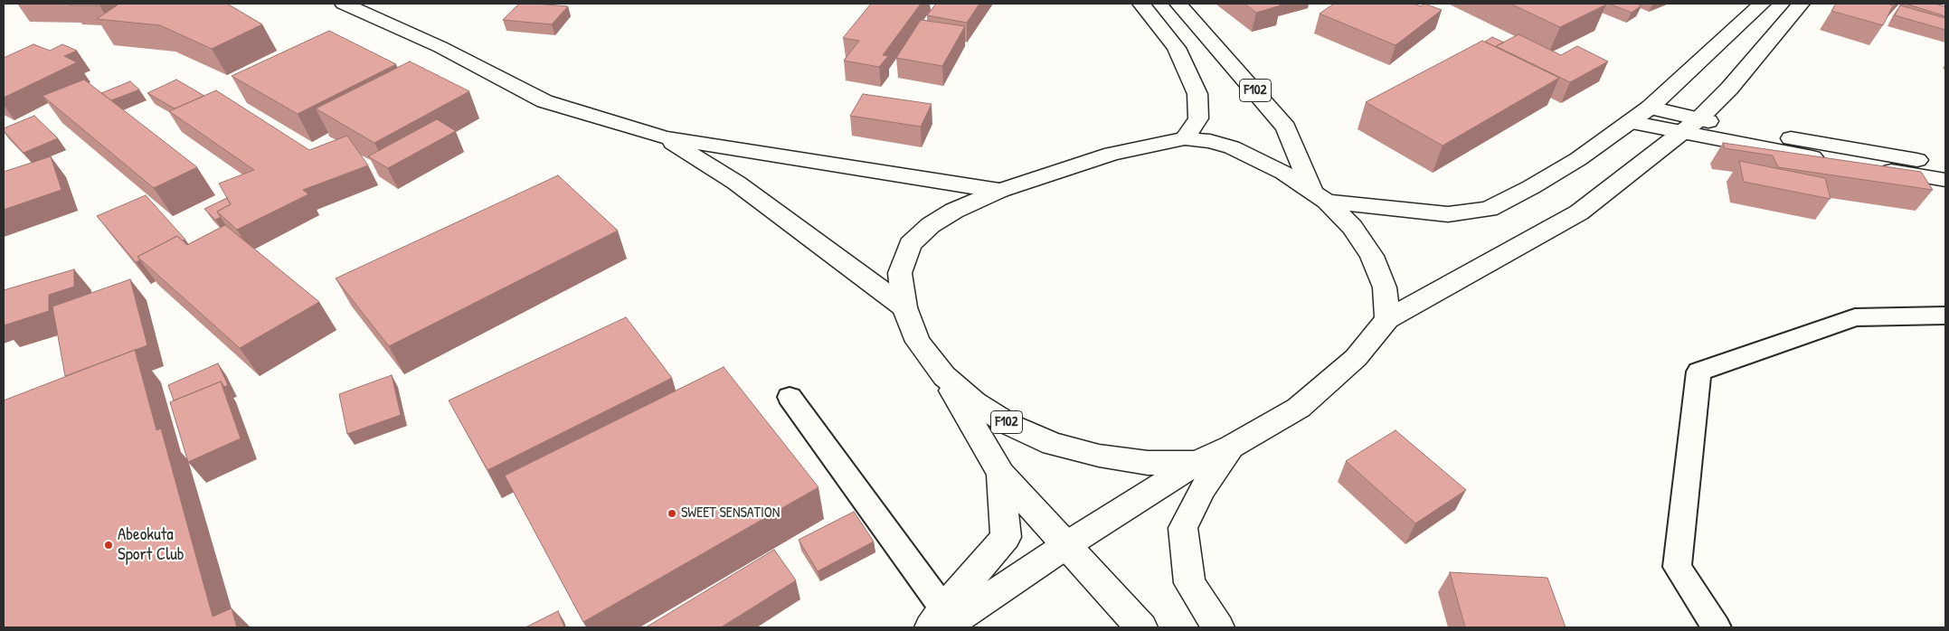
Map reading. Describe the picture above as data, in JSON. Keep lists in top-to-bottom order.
{
  "streets": {
    "main road": ["F102"]
  },
  "places": ["SWEET SENSATION", "Abeokuta Sport Club"]
}
